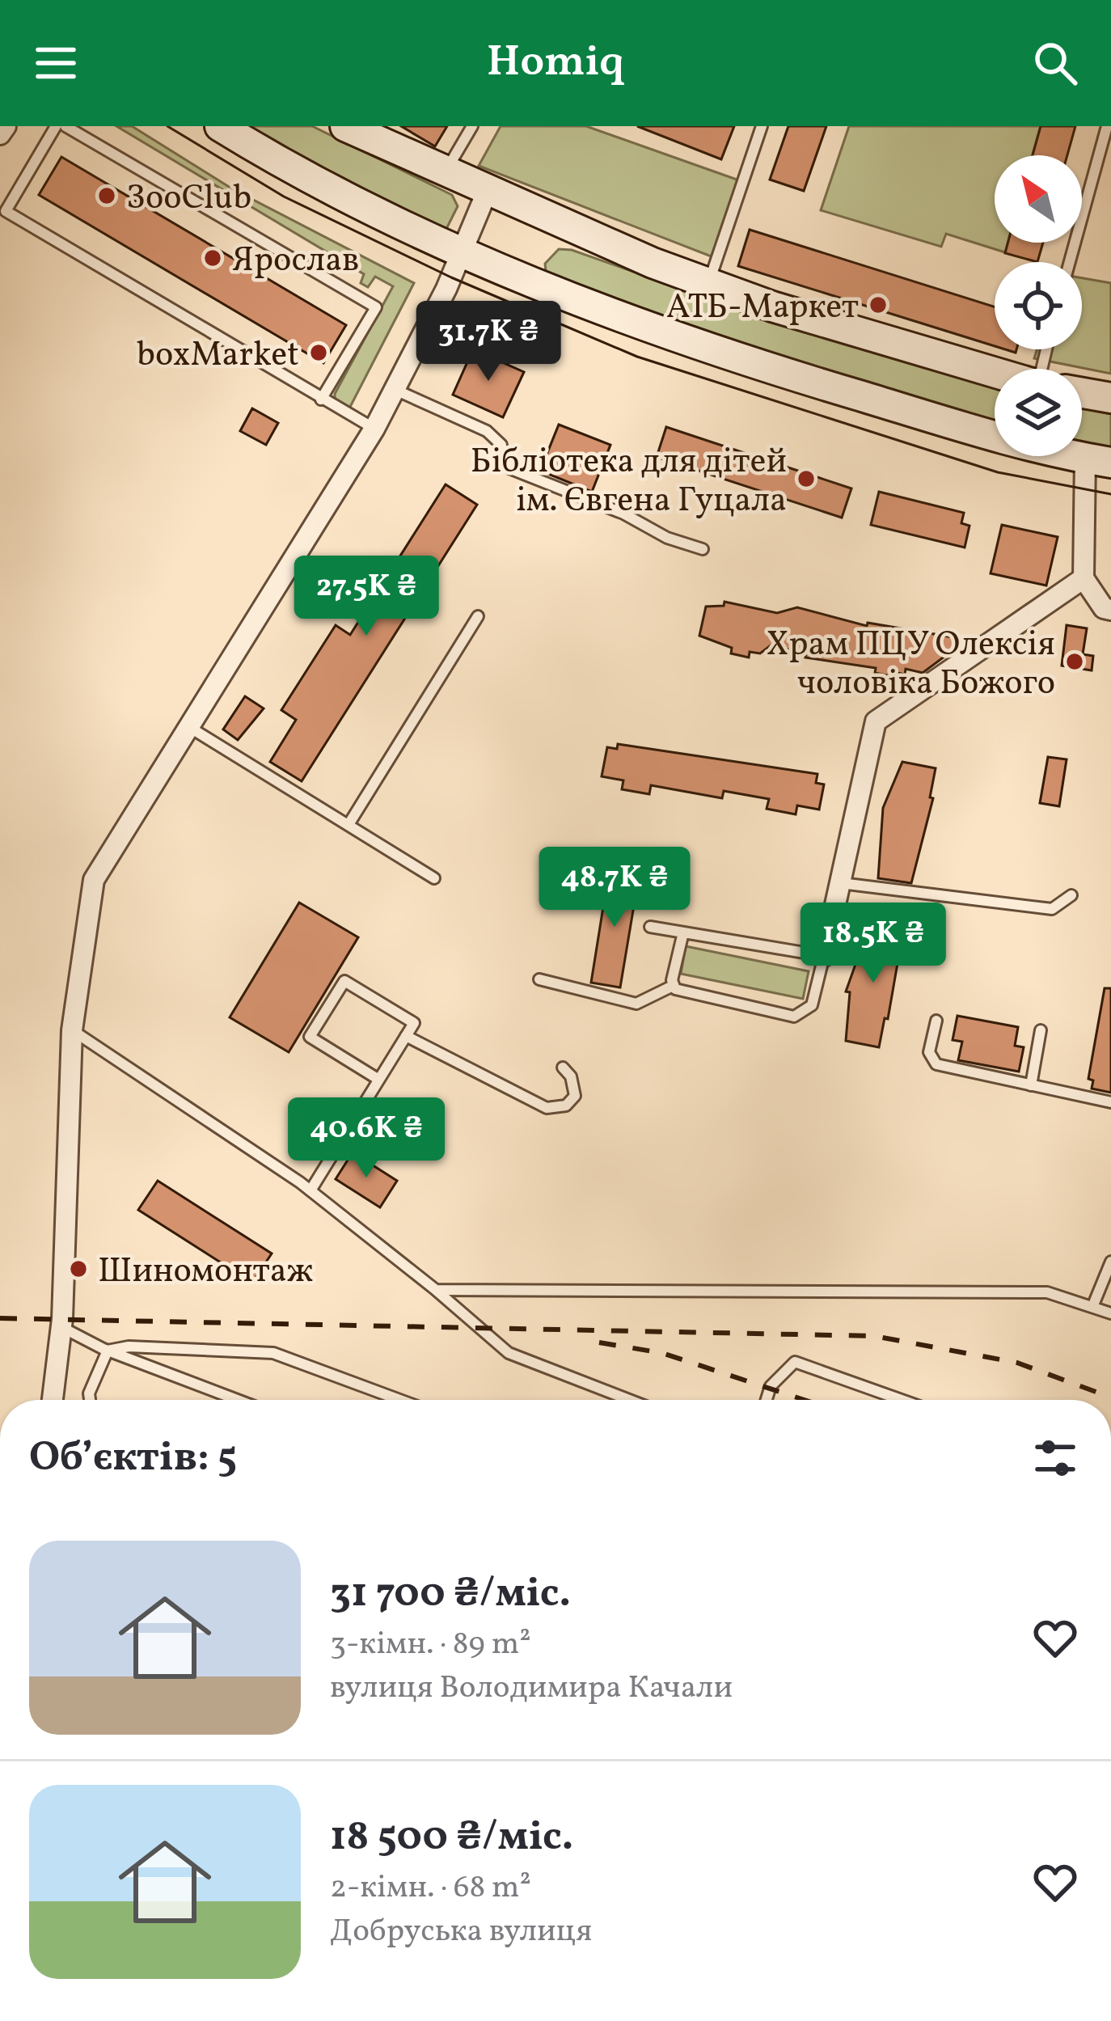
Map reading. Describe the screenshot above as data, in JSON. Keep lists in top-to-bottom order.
{
  "places": [
    "ЗооClub",
    "Ярослав",
    "АТБ-Маркет",
    "boxMarket",
    "Бібліотека для дітей ім. Євгена Гуцала",
    "Храм ПЦУ Олексія чоловіка Божого",
    "Шиномонтаж"
  ],
  "north": "top left",
  "page": {
    "header": "Homiq",
    "price": [
      "31.7K ₴",
      "27.5K ₴",
      "48.7K ₴",
      "18.5K ₴",
      "40.6K ₴"
    ],
    "heading": "Об’єктів: 5",
    "list": [
      {
        "name": "31 700 ₴/міс.",
        "note": "3-кімн. · 89 m² · вулиця Володимира Качали"
      },
      {
        "name": "18 500 ₴/міс.",
        "note": "2-кімн. · 68 m² · Добруська вулиця"
      }
    ]
  }
}
